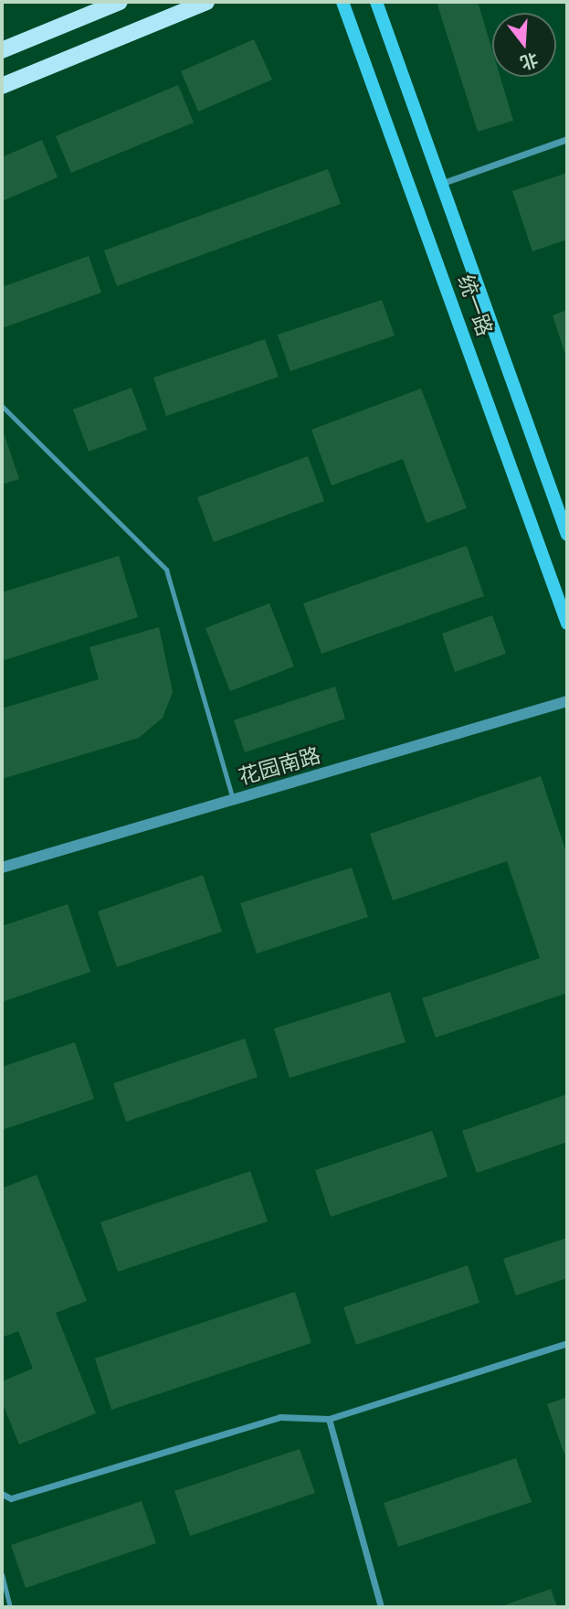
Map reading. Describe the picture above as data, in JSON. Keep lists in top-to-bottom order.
{
  "streets": {
    "main road": ["统一路"],
    "street": ["花园南路"]
  },
  "north": "bottom"
}
